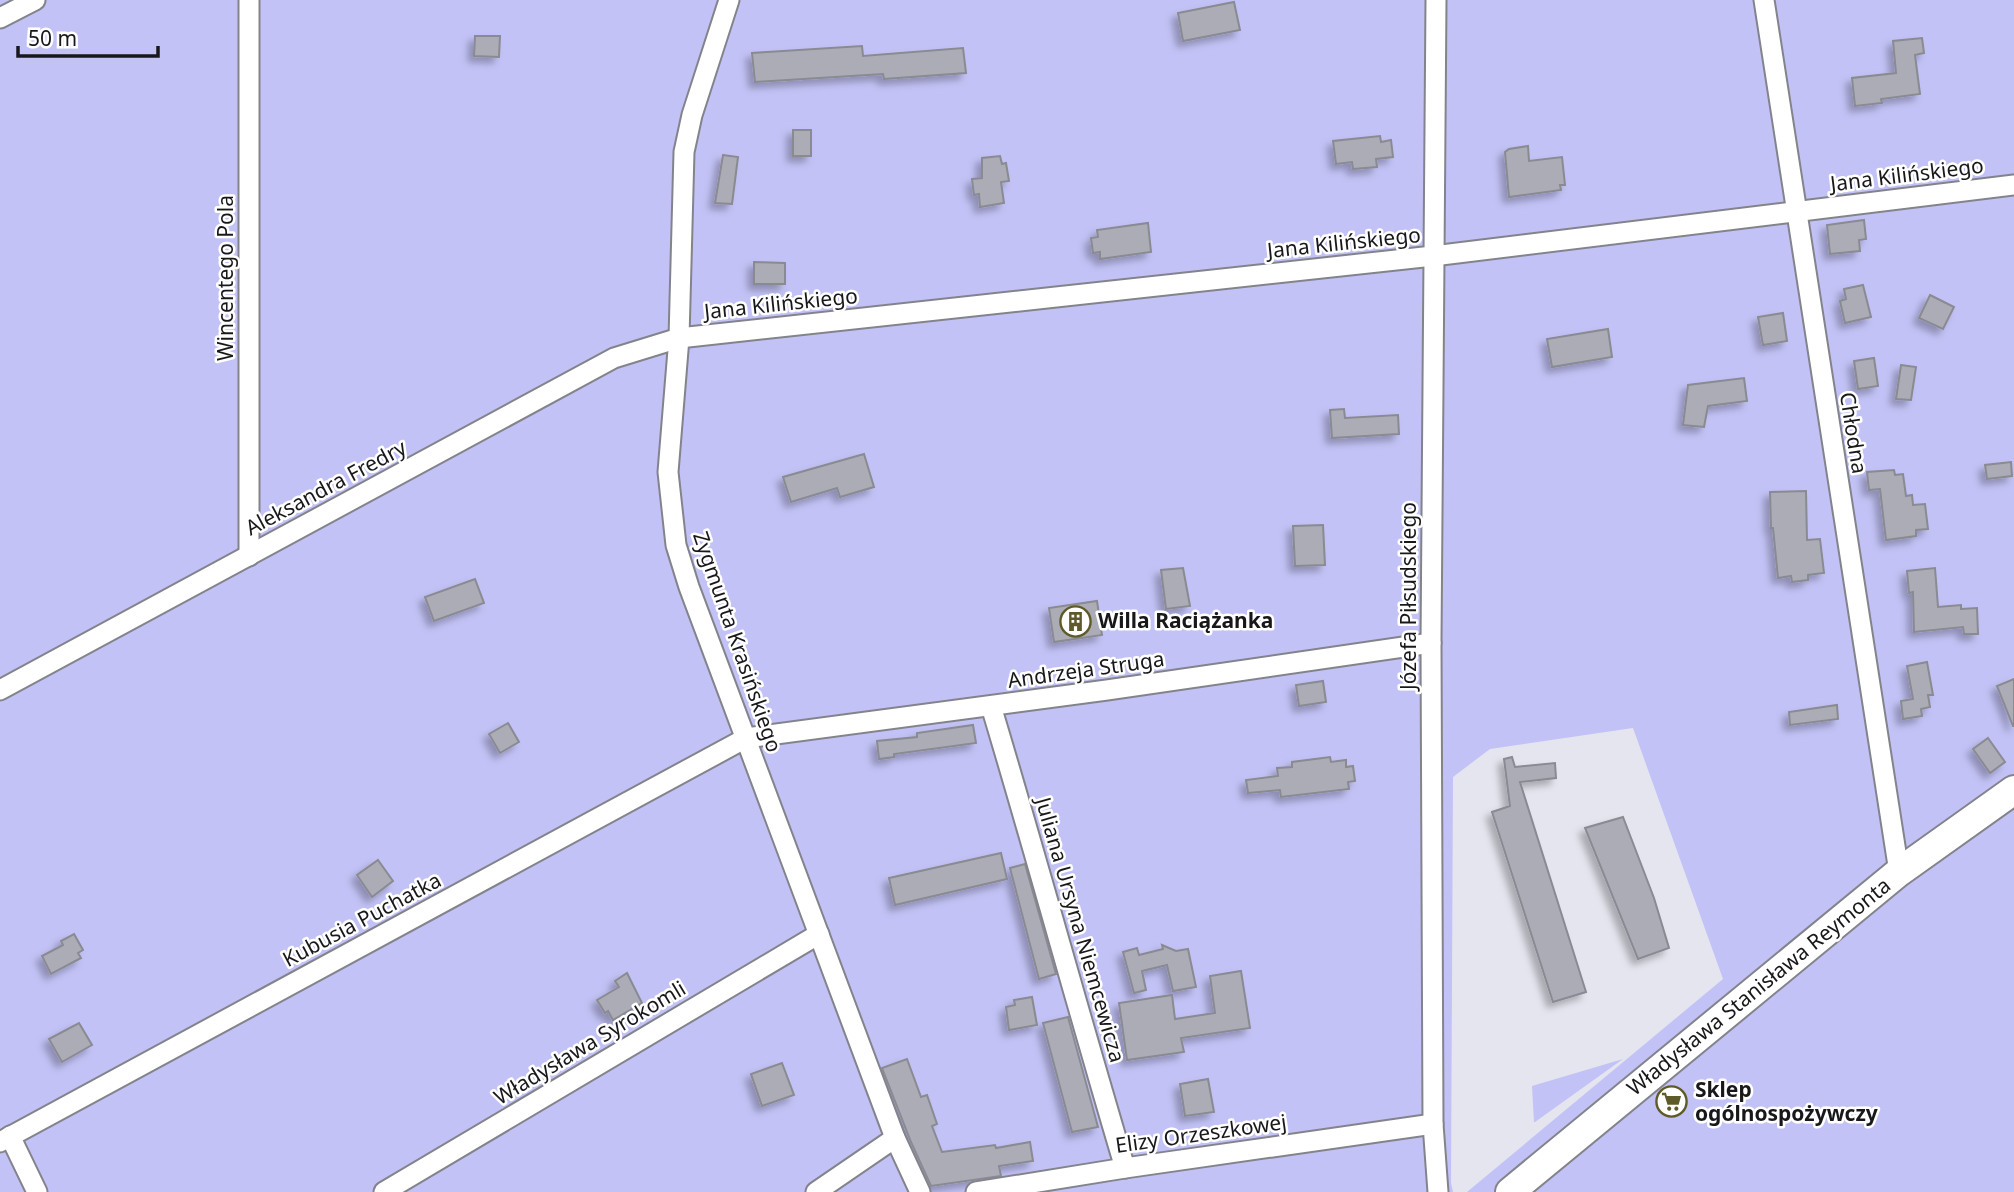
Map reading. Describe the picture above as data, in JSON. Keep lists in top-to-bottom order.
{
  "streets": {
    "street": [
      "Jana Kilińskiego",
      "Wincentego Pola",
      "Chłodna",
      "Aleksandra Fredry",
      "Józefa Piłsudskiego",
      "Zygmunta Krasińskiego",
      "Andrzeja Struga",
      "Kubusia Puchatka",
      "Juliana Ursyna Niemcewicza",
      "Władysława Stanisława Reymonta",
      "Władysława Syrokomli",
      "Elizy Orzeszkowej"
    ]
  },
  "crossings": [
    ["Jana Kilińskiego", "Chłodna"],
    ["Jana Kilińskiego", "Aleksandra Fredry"],
    ["Jana Kilińskiego", "Józefa Piłsudskiego"],
    ["Jana Kilińskiego", "Zygmunta Krasińskiego"],
    ["Wincentego Pola", "Aleksandra Fredry"],
    ["Chłodna", "Władysława Stanisława Reymonta"],
    ["Aleksandra Fredry", "Zygmunta Krasińskiego"],
    ["Józefa Piłsudskiego", "Andrzeja Struga"],
    ["Józefa Piłsudskiego", "Elizy Orzeszkowej"],
    ["Zygmunta Krasińskiego", "Andrzeja Struga"],
    ["Zygmunta Krasińskiego", "Kubusia Puchatka"],
    ["Zygmunta Krasińskiego", "Władysława Syrokomli"],
    ["Andrzeja Struga", "Kubusia Puchatka"],
    ["Andrzeja Struga", "Juliana Ursyna Niemcewicza"],
    ["Juliana Ursyna Niemcewicza", "Elizy Orzeszkowej"]
  ],
  "places": {
    "building": ["Willa Raciążanka"],
    "supermarket": ["Sklep ogólnospożywczy"]
  },
  "scale_bar": "50 m"
}
